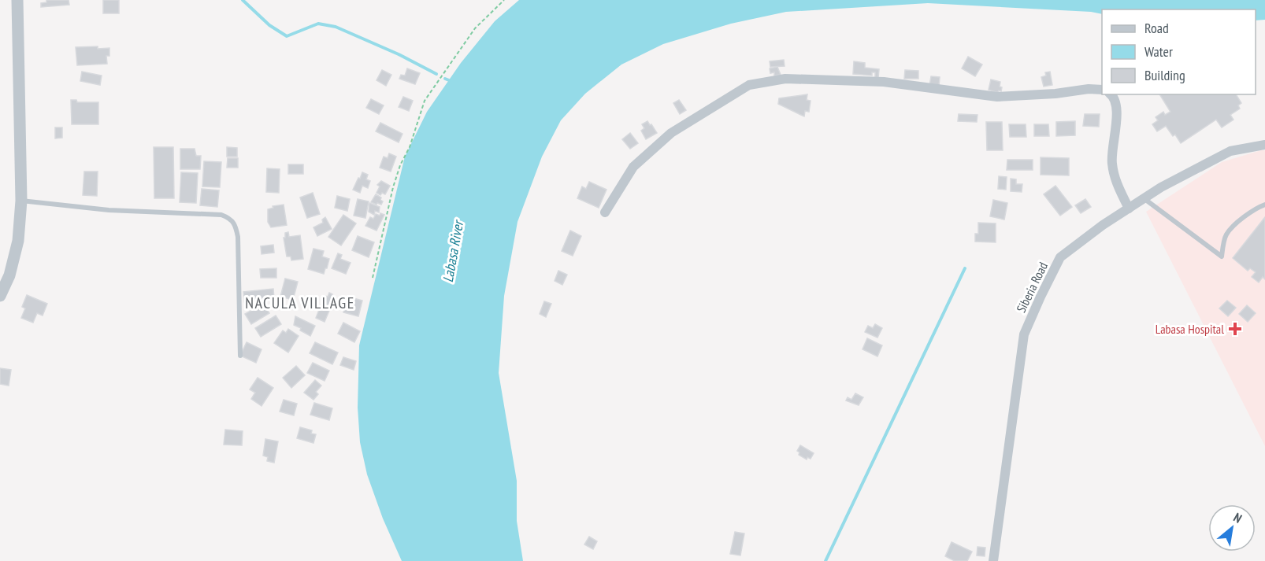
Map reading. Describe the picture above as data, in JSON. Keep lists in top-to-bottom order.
{
  "streets": {
    "street": ["Siberia Road"]
  },
  "districts": ["NACULA VILLAGE"],
  "water": ["Labasa River"],
  "places": {
    "health": ["Labasa Hospital"]
  },
  "legend": ["Road", "Water", "Building"],
  "north": "top right"
}
